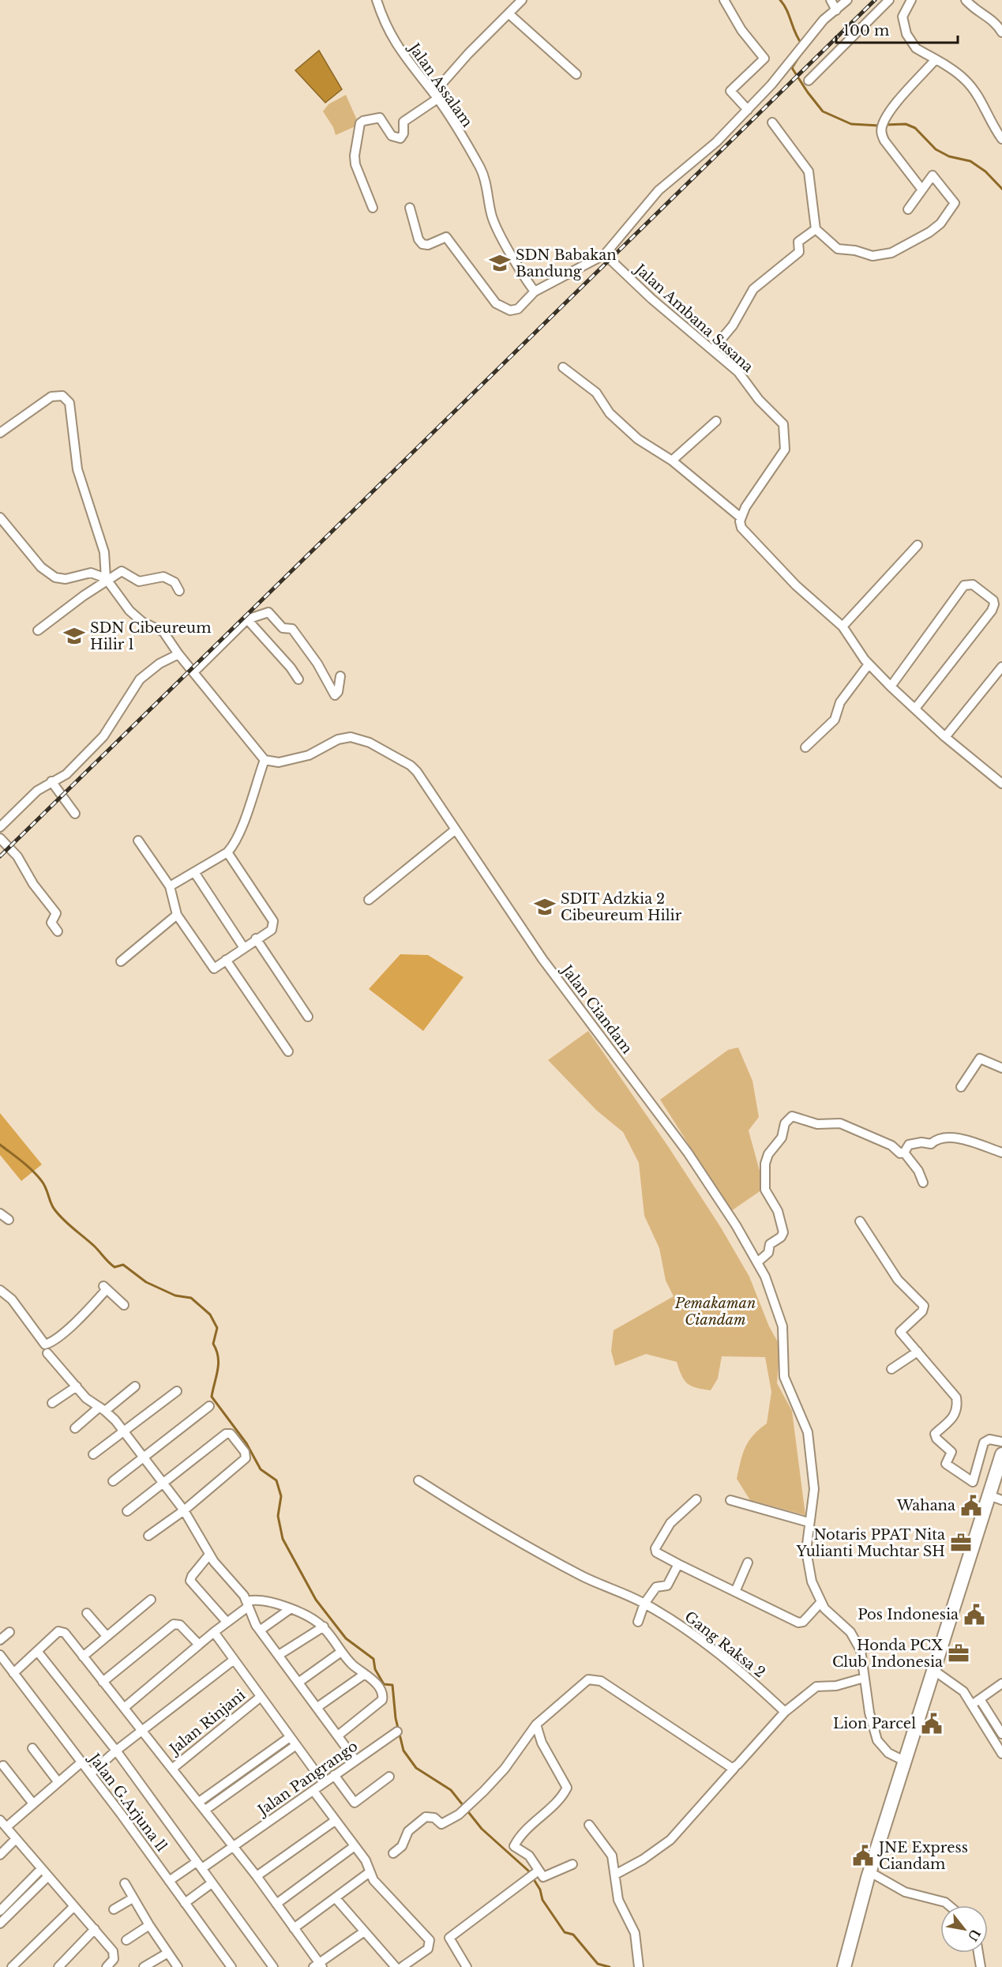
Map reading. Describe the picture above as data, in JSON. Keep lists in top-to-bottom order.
{
  "streets": {
    "street": [
      "Jalan Assalam",
      "Jalan Ambana Sasana",
      "Jalan Ciandam",
      "Gang Raksa 2",
      "Jalan Rinjani",
      "Jalan Pangrango",
      "Jalan G.Arjuna ll"
    ]
  },
  "crossings": [
    ["Jalan Pangrango", "Jalan G.Arjuna ll"]
  ],
  "parks": ["Pemakaman Ciandam"],
  "places": {
    "school or university": ["SDN Babakan Bandung", "SDN Cibeureum Hilir 1", "SDIT Adzkia 2 Cibeureum Hilir"],
    "public building": [
      "Wahana",
      "Pos Indonesia",
      "Lion Parcel",
      "JNE Express Ciandam"
    ],
    "office": ["Notaris PPAT Nita Yulianti Muchtar SH", "Honda PCX Club Indonesia"]
  },
  "scale_bar": "100 m",
  "north": "bottom right"
}
